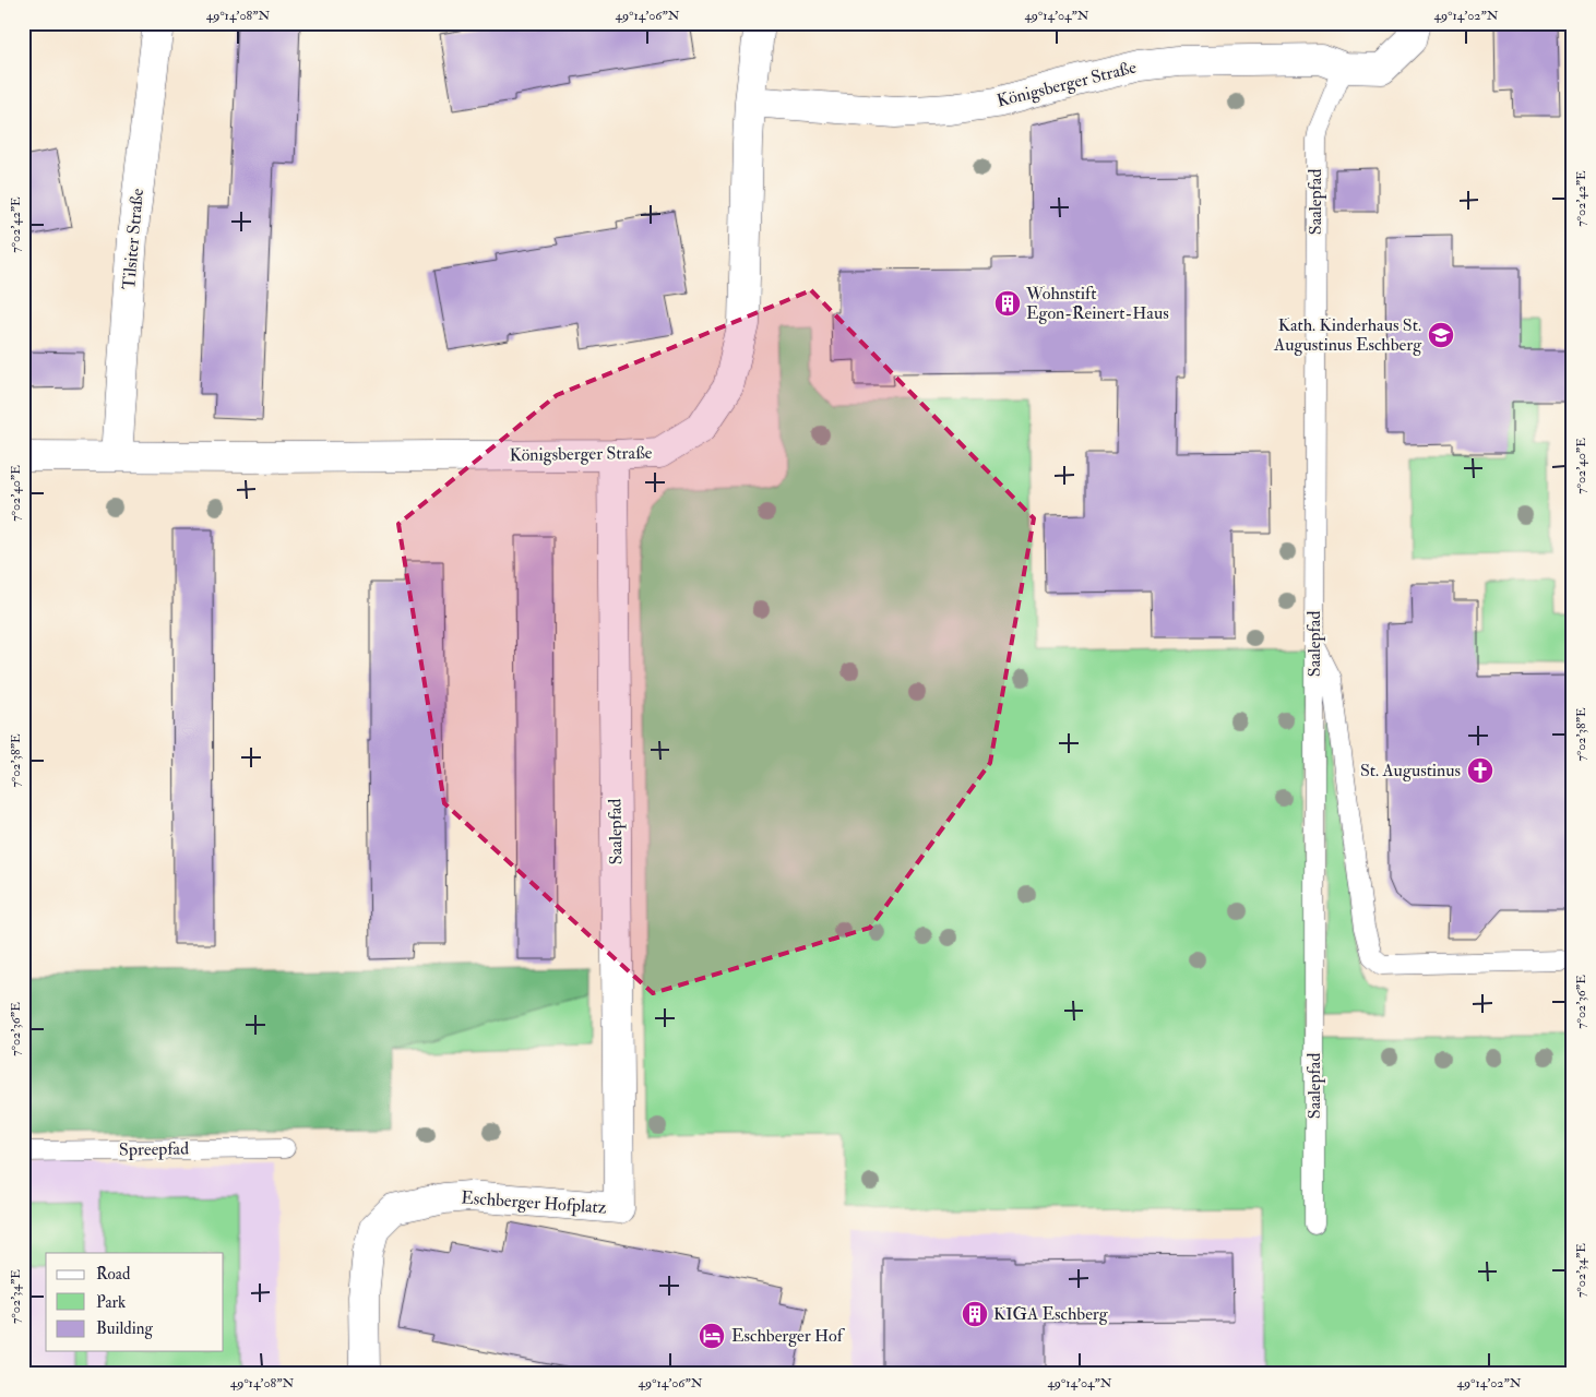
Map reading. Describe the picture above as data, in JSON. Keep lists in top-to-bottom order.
{
  "streets": {
    "street": [
      "Königsberger Straße",
      "Saalepfad",
      "Tilsiter Straße",
      "Eschberger Hofplatz"
    ],
    "lane": ["Spreepfad"]
  },
  "crossings": [
    ["Königsberger Straße", "Saalepfad"],
    ["Königsberger Straße", "Tilsiter Straße"],
    ["Saalepfad", "Eschberger Hofplatz"]
  ],
  "places": {
    "building": ["Wohnstift Egon-Reinert-Haus", "KIGA Eschberg"],
    "school or university": ["Kath. Kinderhaus St. Augustinus Eschberg"],
    "church": ["St. Augustinus"],
    "hotel": ["Eschberger Hof"]
  },
  "legend": ["Road", "Park", "Building"],
  "coordinates": [
    "49°14'08\"N",
    "49°14'06\"N",
    "49°14'04\"N",
    "49°14'02\"N",
    "7°02'42\"E",
    "7°02'40\"E",
    "7°02'38\"E",
    "7°02'36\"E",
    "7°02'34\"E"
  ]
}
